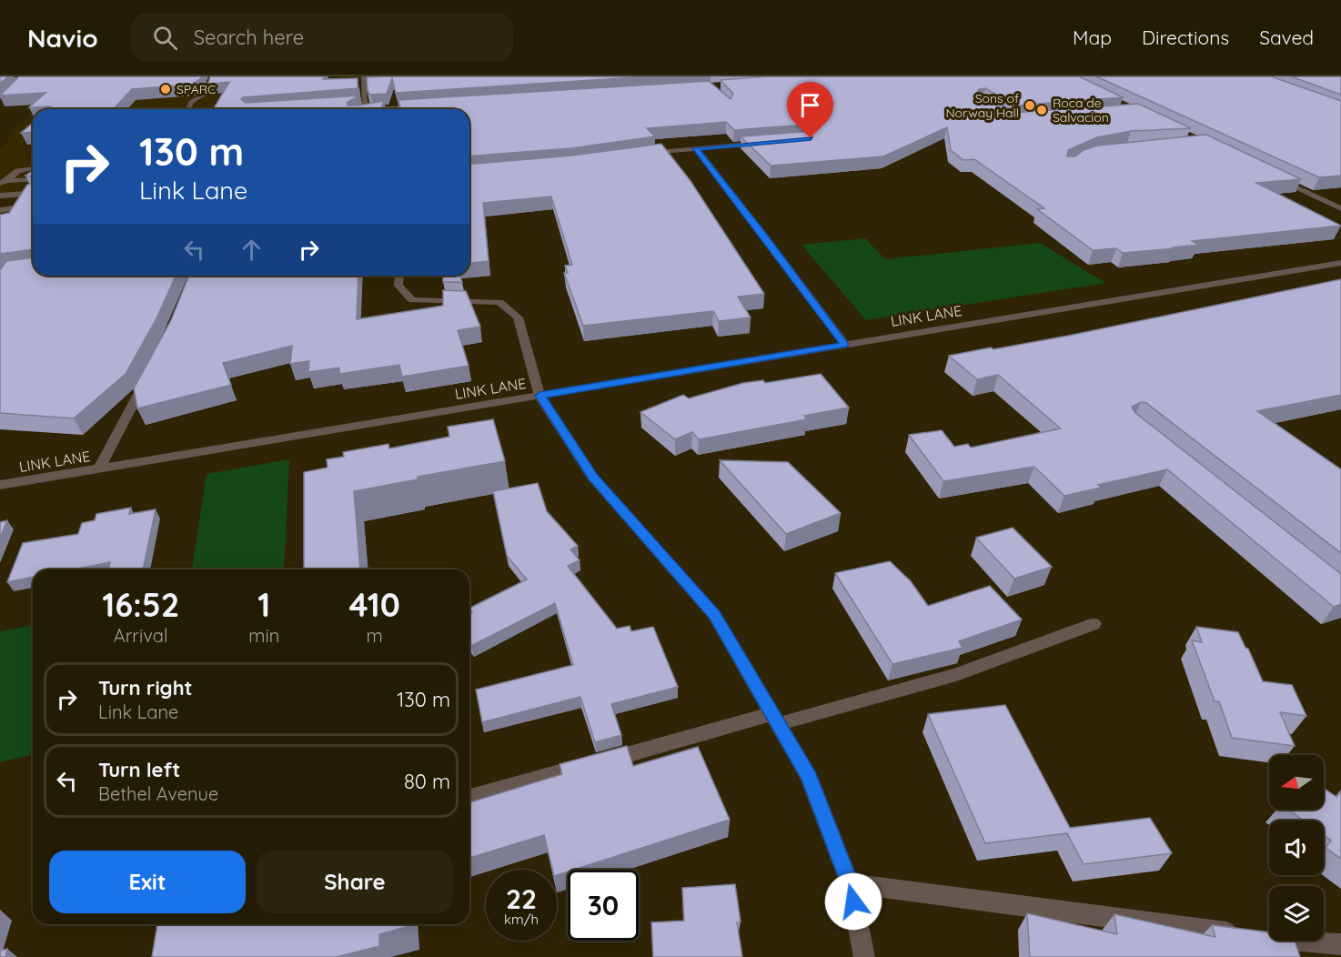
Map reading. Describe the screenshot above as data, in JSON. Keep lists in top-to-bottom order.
{
  "streets": {
    "street": ["LINK LANE"]
  },
  "places": ["SPARC", "Sons of Norway Hall", "Roca de Salvacion"],
  "north": "left",
  "page": {
    "header": "Navio",
    "search": "Search here",
    "nav": ["Map", "Directions", "Saved"],
    "turn": ["130 m", "Link Lane"],
    "eta": [
      "16:52",
      "Arrival",
      "1",
      "min",
      "410",
      "m"
    ],
    "list": [
      {
        "name": "Turn right",
        "note": "Link Lane",
        "value": "130 m"
      },
      {
        "name": "Turn left",
        "note": "Bethel Avenue",
        "value": "80 m"
      }
    ],
    "buttons": ["Exit", "Share"],
    "speed": "22 km/h",
    "limit": "30"
  }
}
